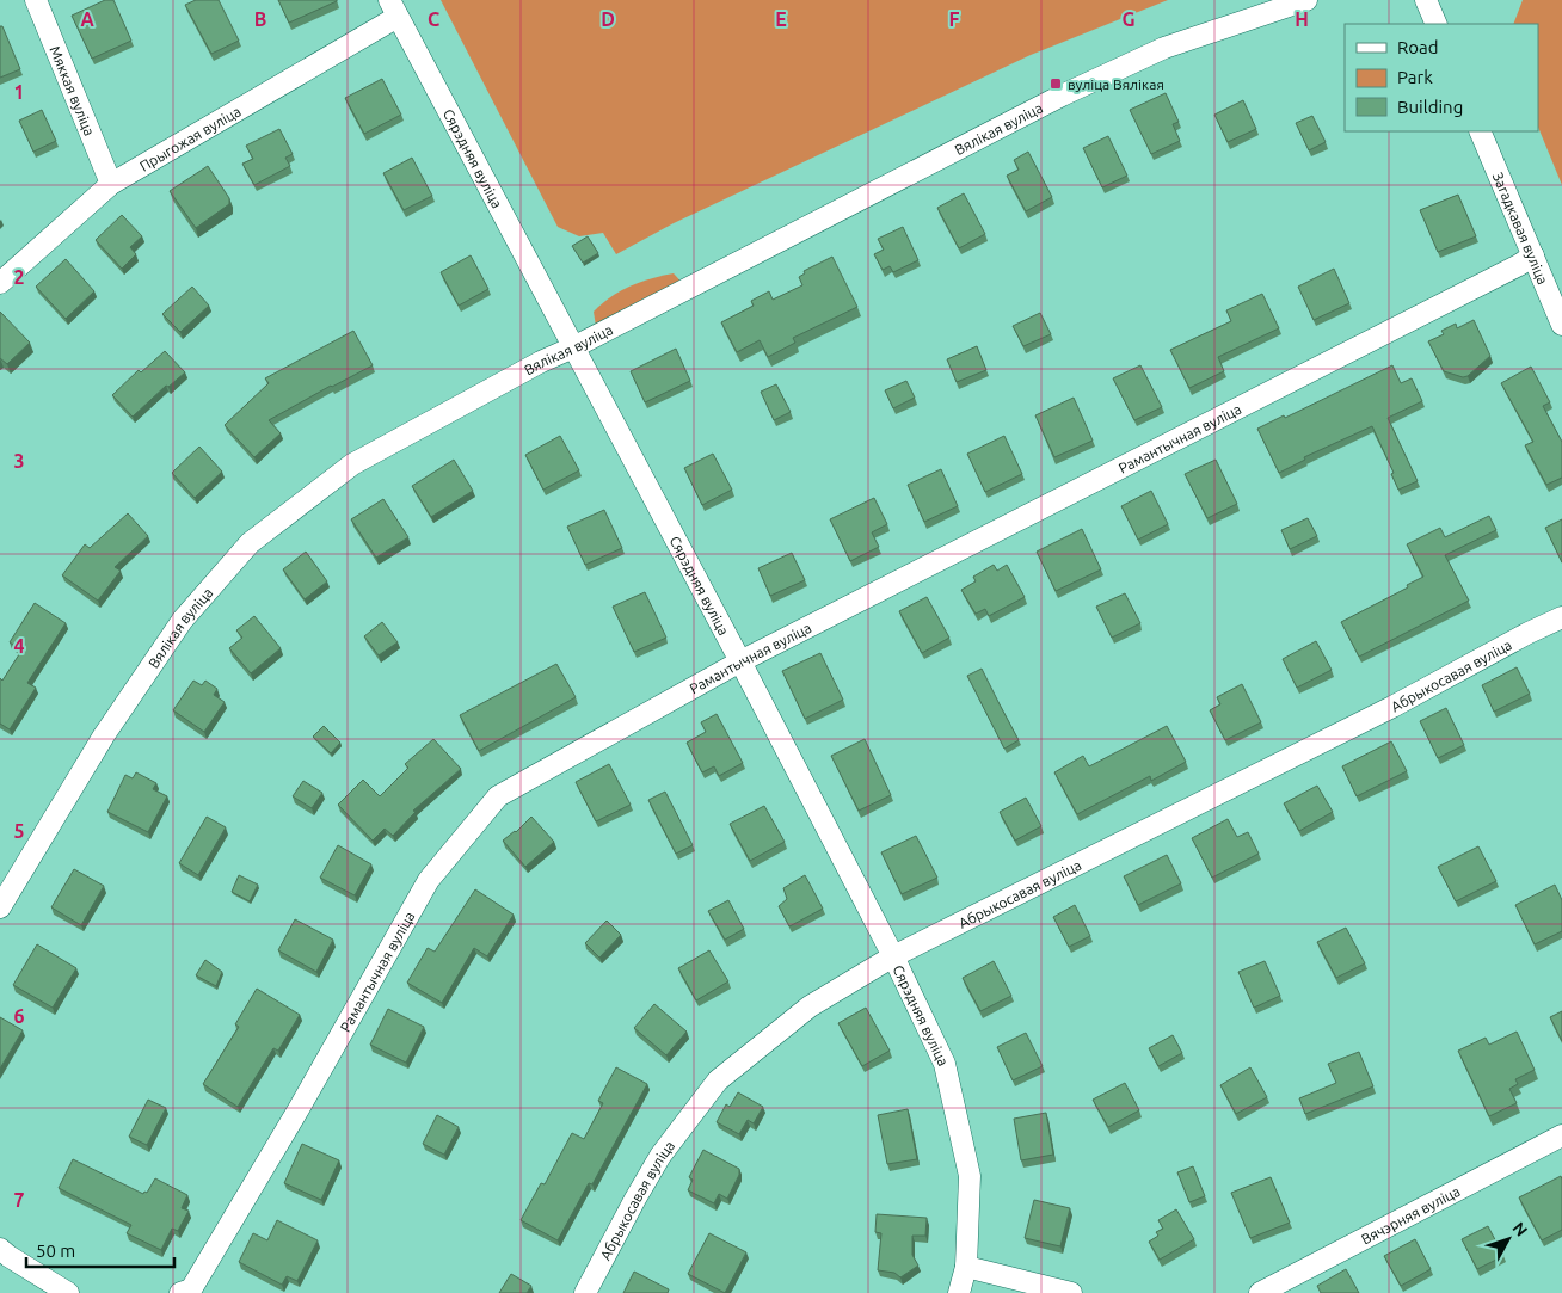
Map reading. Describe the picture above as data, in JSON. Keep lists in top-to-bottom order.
{
  "streets": {
    "street": [
      "Мяккая вуліца",
      "Вялікая вуліца",
      "Прыгожая вуліца",
      "Сярэдняя вуліца",
      "Загадкавая вуліца",
      "Рамантычная вуліца",
      "Абрыкосавая вуліца",
      "Вячэрняя вуліца"
    ]
  },
  "crossings": [
    ["Мяккая вуліца", "Прыгожая вуліца"],
    ["Вялікая вуліца", "Сярэдняя вуліца"],
    ["Прыгожая вуліца", "Сярэдняя вуліца"],
    ["Сярэдняя вуліца", "Рамантычная вуліца"],
    ["Сярэдняя вуліца", "Абрыкосавая вуліца"],
    ["Загадкавая вуліца", "Рамантычная вуліца"]
  ],
  "places": {
    "transit": ["вуліца Вялікая"]
  },
  "legend": ["Road", "Park", "Building"],
  "scale_bar": "50 m",
  "north": "top right",
  "grid": {
    "columns": [
      "A",
      "B",
      "C",
      "D",
      "E",
      "F",
      "G",
      "H"
    ],
    "rows": [
      "1",
      "2",
      "3",
      "4",
      "5",
      "6",
      "7"
    ]
  }
}
